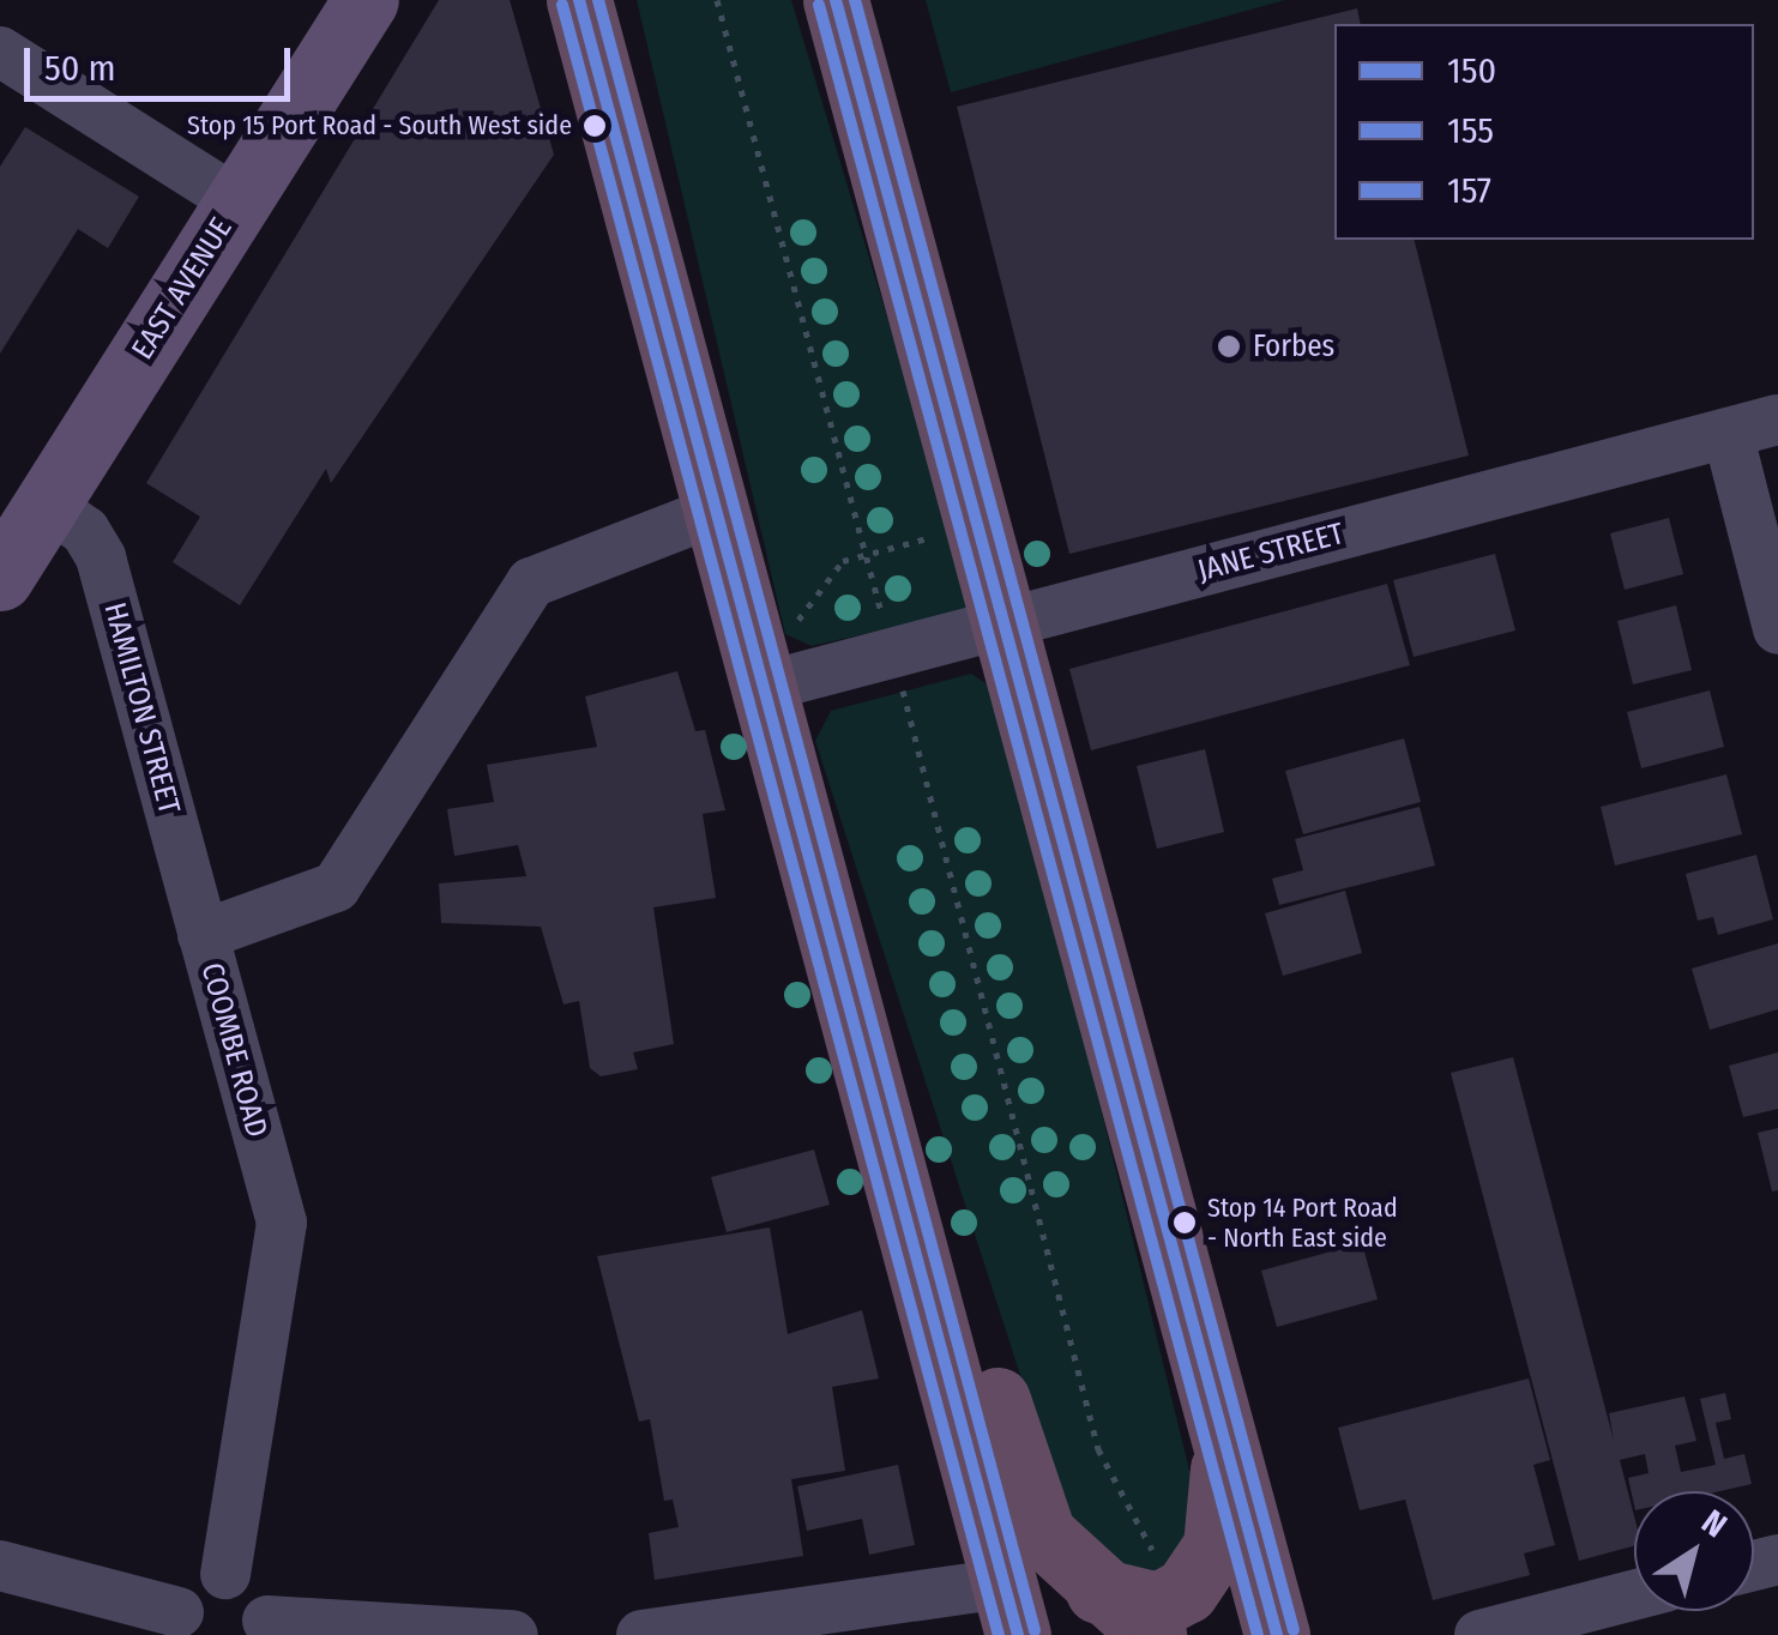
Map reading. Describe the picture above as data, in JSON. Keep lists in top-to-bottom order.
{
  "streets": {
    "main road": ["EAST AVENUE"],
    "street": ["JANE STREET", "HAMILTON STREET", "COOMBE ROAD"]
  },
  "crossings": [
    ["EAST AVENUE", "HAMILTON STREET"],
    ["HAMILTON STREET", "COOMBE ROAD"]
  ],
  "places": ["Stop 15 Port Road - South West side", "Forbes", "Stop 14 Port Road - North East side"],
  "lines": ["transit line 150", "transit line 157", "transit line 155"],
  "legend": ["150", "155", "157"],
  "scale_bar": "50 m",
  "north": "top right"
}
